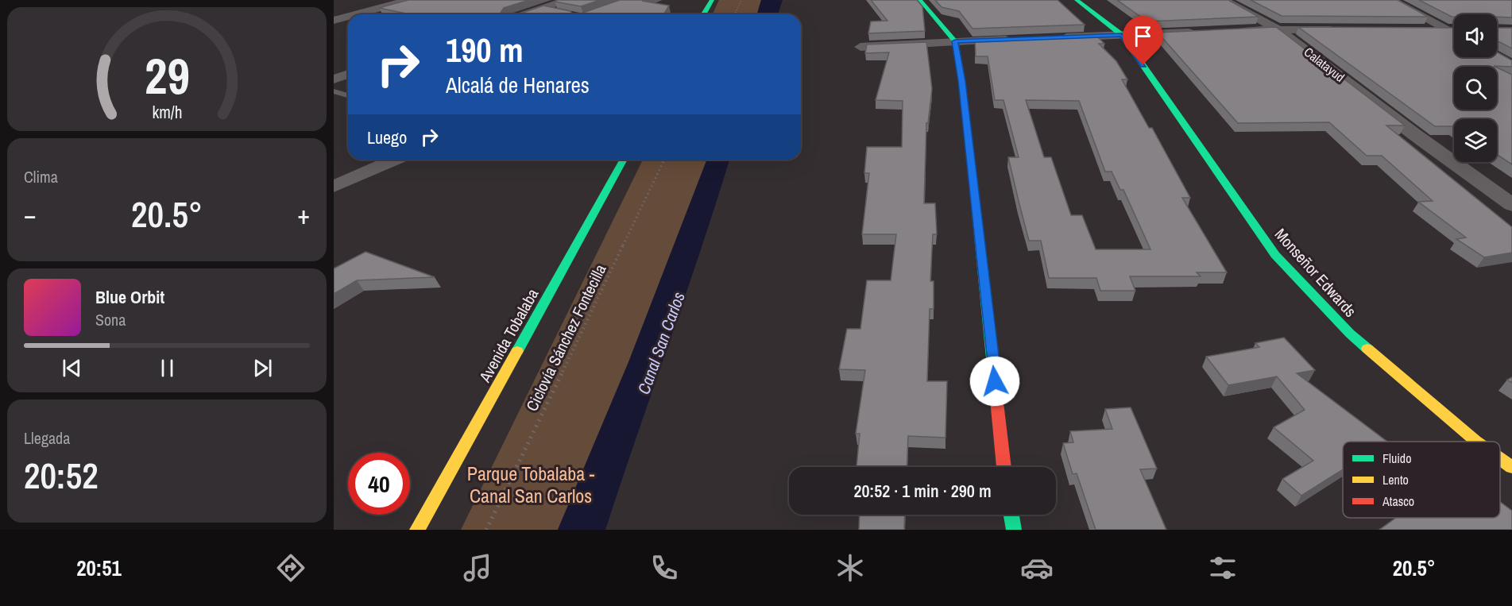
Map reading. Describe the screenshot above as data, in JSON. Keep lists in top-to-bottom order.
{
  "streets": {
    "street": ["Calatayud", "Monseñor Edwards", "Avenida Tobalaba"],
    "path": ["Ciclovía Sánchez Fontecilla"]
  },
  "water": ["Canal San Carlos"],
  "parks": ["Parque Tobalaba - Canal San Carlos"],
  "legend": ["Fluido", "Lento", "Atasco"],
  "page": {
    "turn": ["190 m", "Alcalá de Henares"],
    "then": "Luego",
    "tile": [
      "Clima",
      ["Llegada", "20:52"]
    ],
    "heat": ["−", "20.5°", "+"],
    "song": ["Blue Orbit", "Sona"],
    "limit": "40",
    "trip": "20:52 · 1 min · 290 m",
    "tabs": ["20:51", "20.5°"],
    "gauge": ["29", "km/h"]
  }
}
